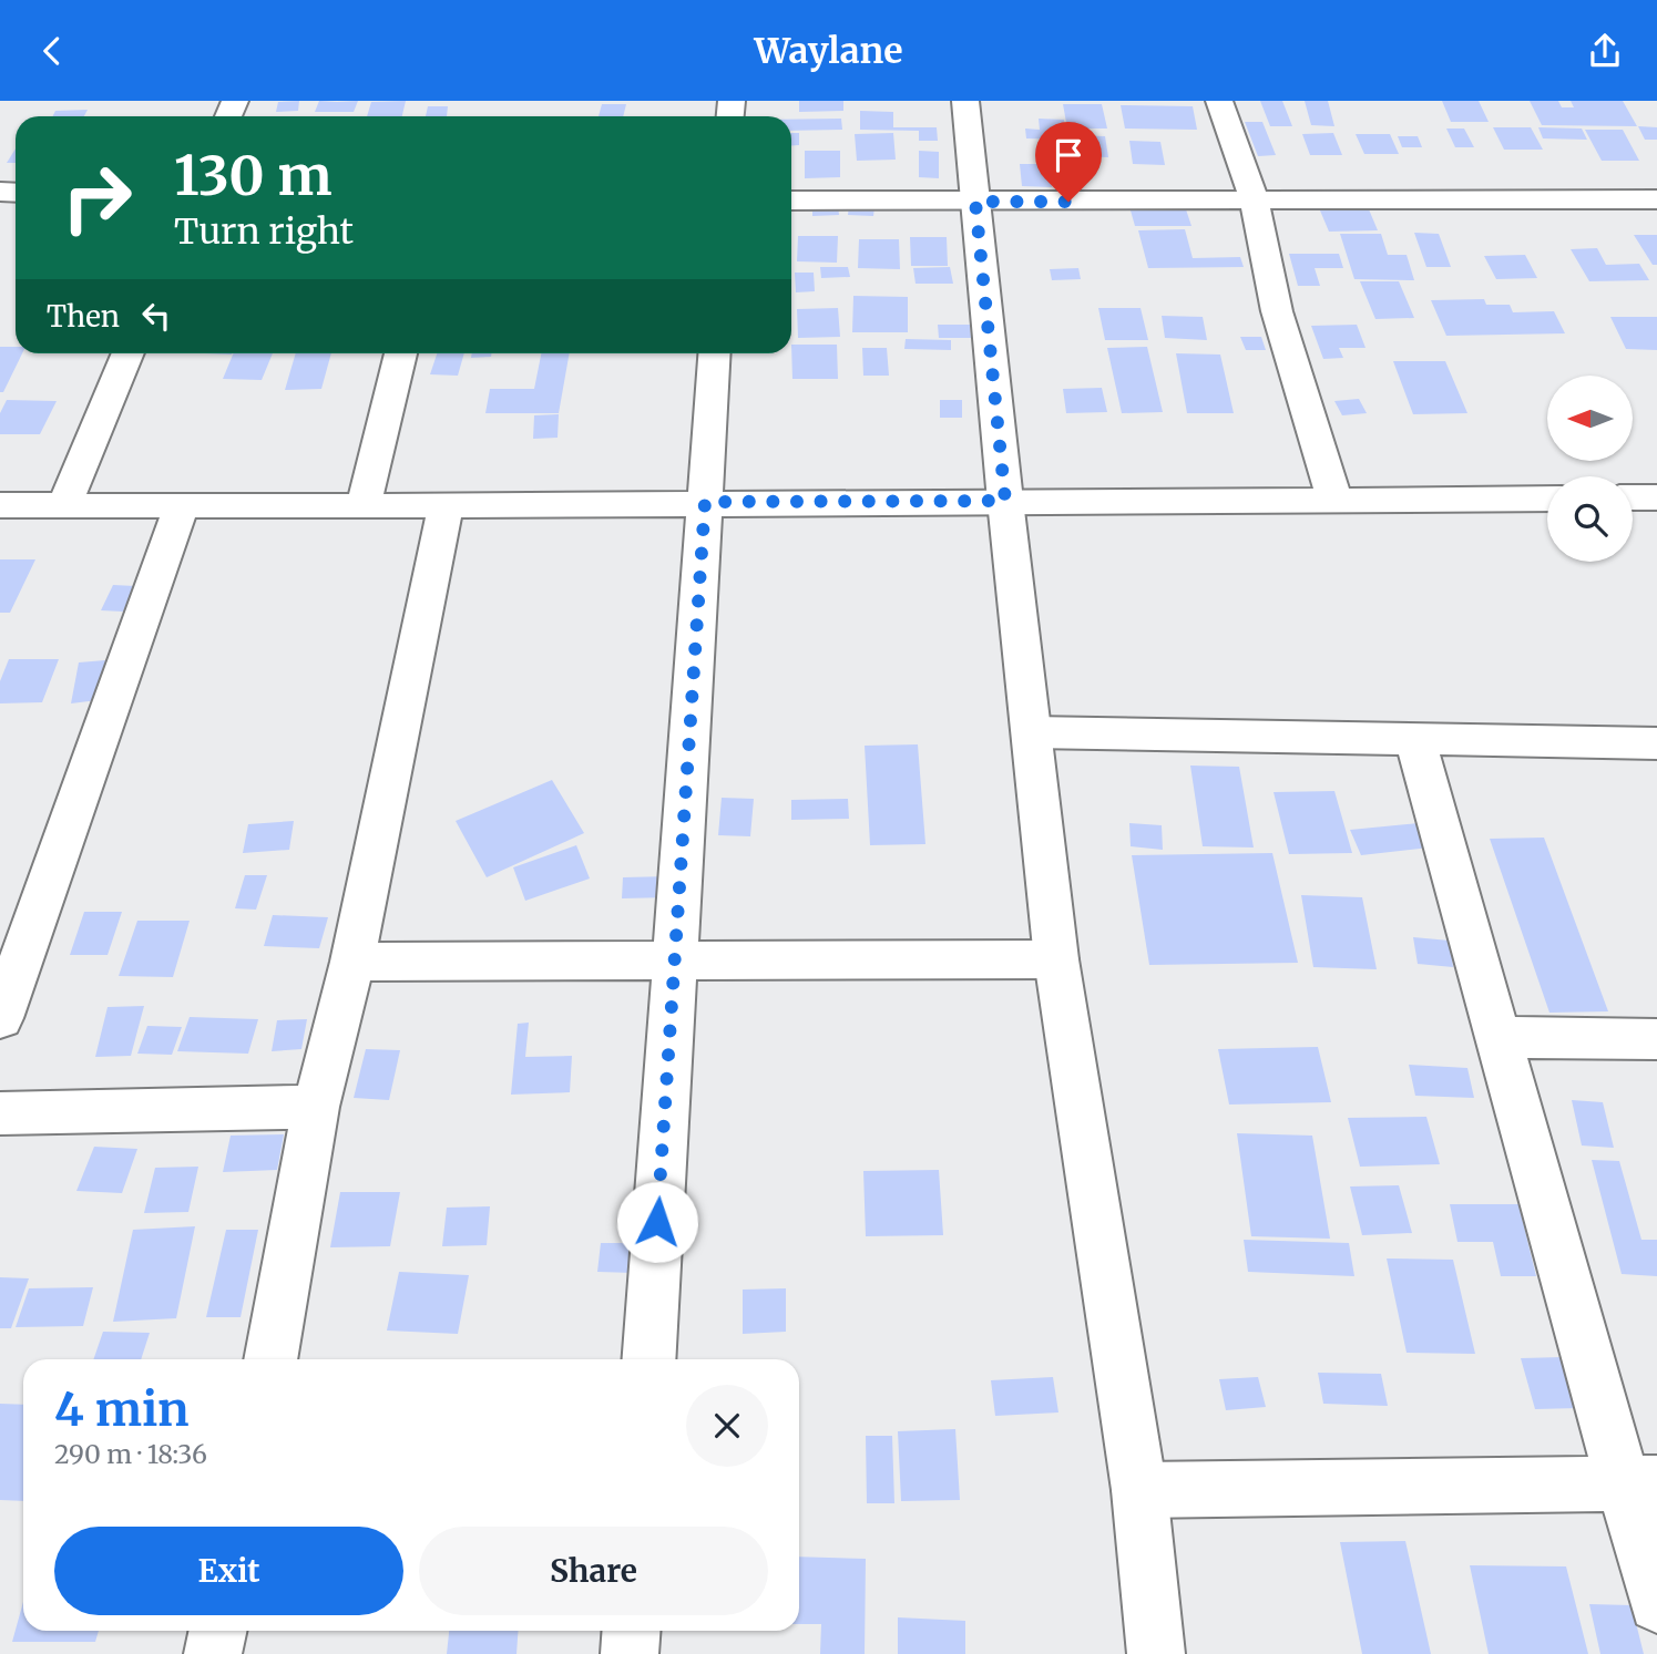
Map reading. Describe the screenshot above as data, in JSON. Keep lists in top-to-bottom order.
{
  "north": "left",
  "page": {
    "header": "Waylane",
    "turn": ["130 m", "Turn right"],
    "then": "Then",
    "heading": ["4 min", "290 m · 18:36"],
    "buttons": ["Exit", "Share"]
  }
}
